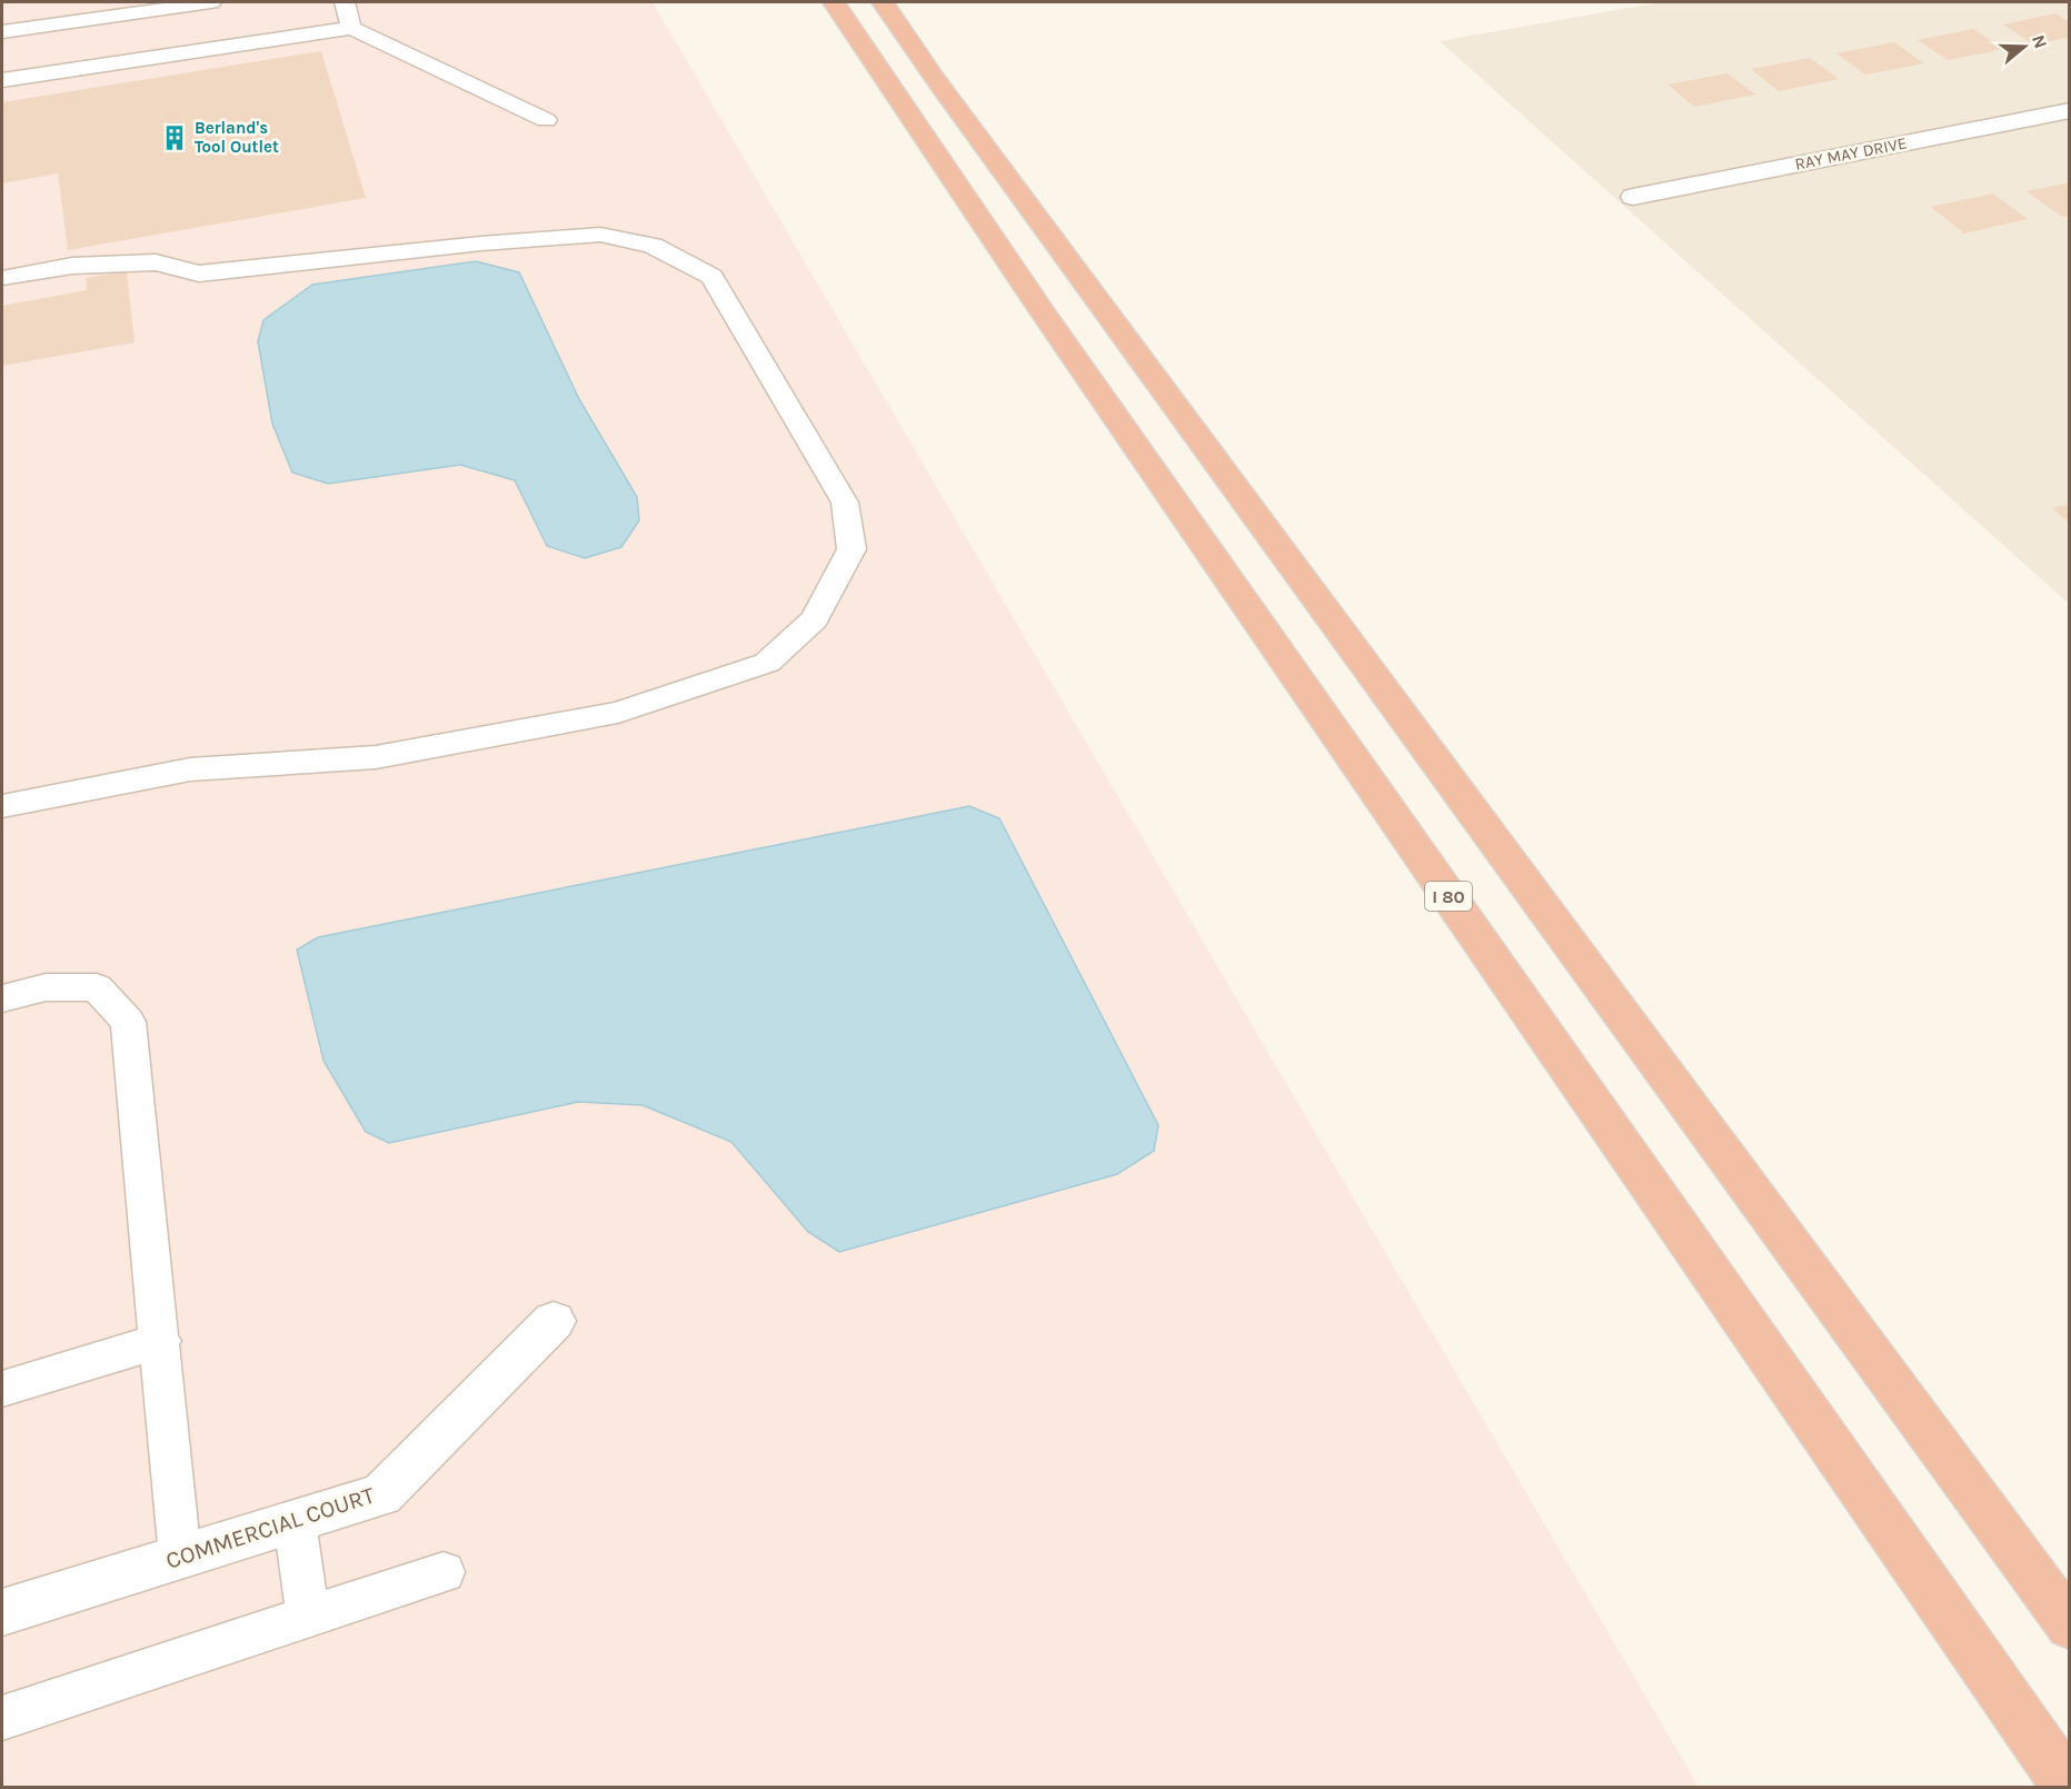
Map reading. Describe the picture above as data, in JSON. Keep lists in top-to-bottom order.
{
  "streets": {
    "highway": ["I 80"],
    "street": ["RAY MAY DRIVE", "COMMERCIAL COURT"]
  },
  "places": {
    "building": ["Berland's Tool Outlet"]
  },
  "north": "right"
}
